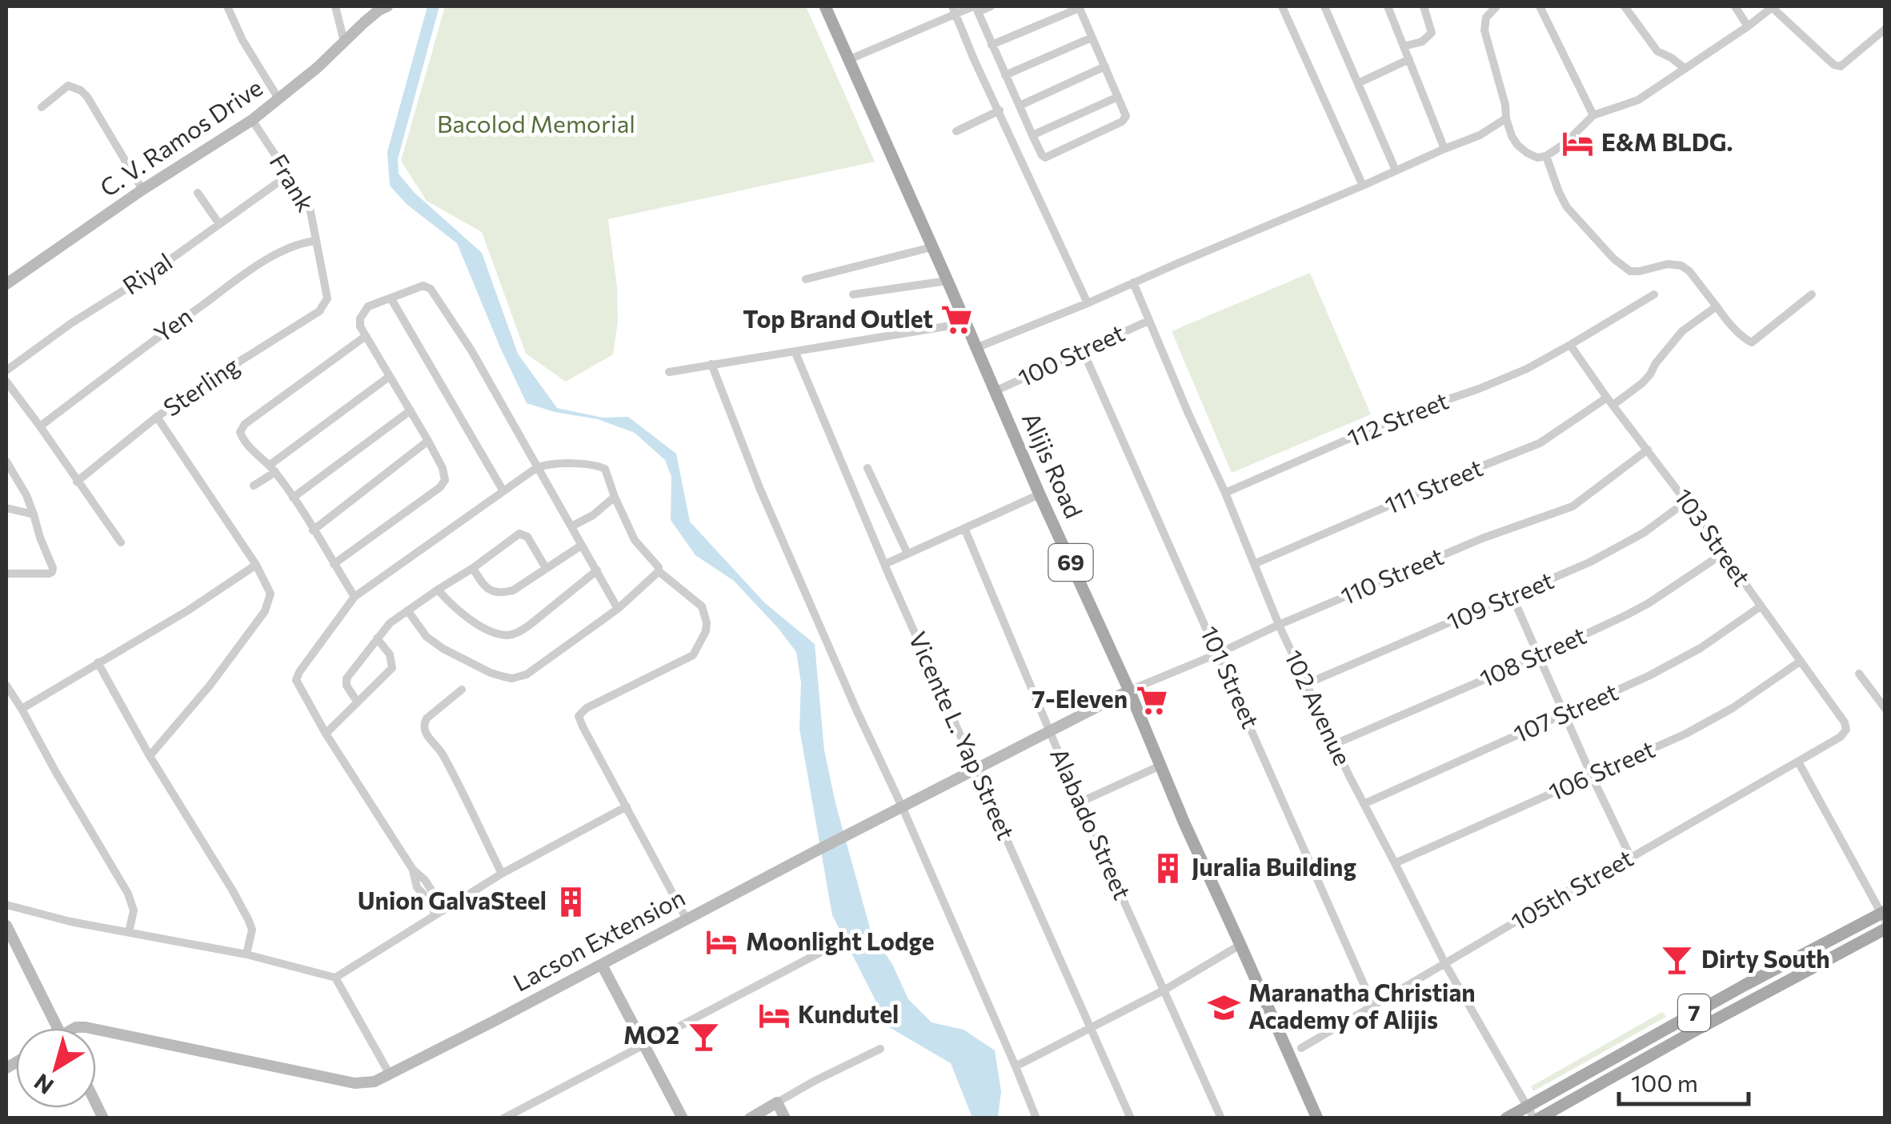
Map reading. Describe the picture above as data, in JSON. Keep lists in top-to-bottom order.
{
  "streets": {
    "main road": [
      "C. V. Ramos Drive",
      "Alijis Road",
      "69",
      "Lacson Extension",
      "7"
    ],
    "street": [
      "Frank",
      "Riyal",
      "Yen",
      "100 Street",
      "Sterling",
      "112 Street",
      "111 Street",
      "103 Street",
      "110 Street",
      "109 Street",
      "108 Street",
      "101 Street",
      "102 Avenue",
      "107 Street",
      "Vicente L. Yap Street",
      "106 Street",
      "Alabado Street",
      "105th Street"
    ]
  },
  "crossings": [
    ["C. V. Ramos Drive", "Frank"],
    ["Frank", "Riyal"],
    ["Frank", "Yen"],
    ["Frank", "Sterling"],
    ["100 Street", "Alijis Road"],
    ["100 Street", "101 Street"],
    ["100 Street", "102 Avenue"],
    ["112 Street", "103 Street"],
    ["112 Street", "102 Avenue"],
    ["Alijis Road", "110 Street"],
    ["Alijis Road", "Lacson Extension"],
    ["111 Street", "103 Street"],
    ["111 Street", "102 Avenue"],
    ["103 Street", "110 Street"],
    ["103 Street", "109 Street"],
    ["103 Street", "108 Street"],
    ["103 Street", "107 Street"],
    ["103 Street", "106 Street"],
    ["103 Street", "105th Street"],
    ["110 Street", "101 Street"],
    ["110 Street", "102 Avenue"],
    ["110 Street", "Lacson Extension"],
    ["109 Street", "102 Avenue"],
    ["108 Street", "102 Avenue"],
    ["101 Street", "105th Street"],
    ["102 Avenue", "107 Street"],
    ["102 Avenue", "106 Street"],
    ["102 Avenue", "105th Street"],
    ["102 Avenue", "7"],
    ["Vicente L. Yap Street", "Lacson Extension"],
    ["Alabado Street", "Lacson Extension"]
  ],
  "parks": ["Bacolod Memorial"],
  "places": {
    "hotel": ["E&M BLDG.", "Moonlight Lodge", "Kundutel"],
    "supermarket": ["Top Brand Outlet", "7-Eleven"],
    "building": ["Juralia Building", "Union GalvaSteel"],
    "bar": ["Dirty South", "MO2"],
    "school or university": ["Maranatha Christian Academy of Alijis"]
  },
  "scale_bar": "100 m",
  "north": "bottom left"
}
